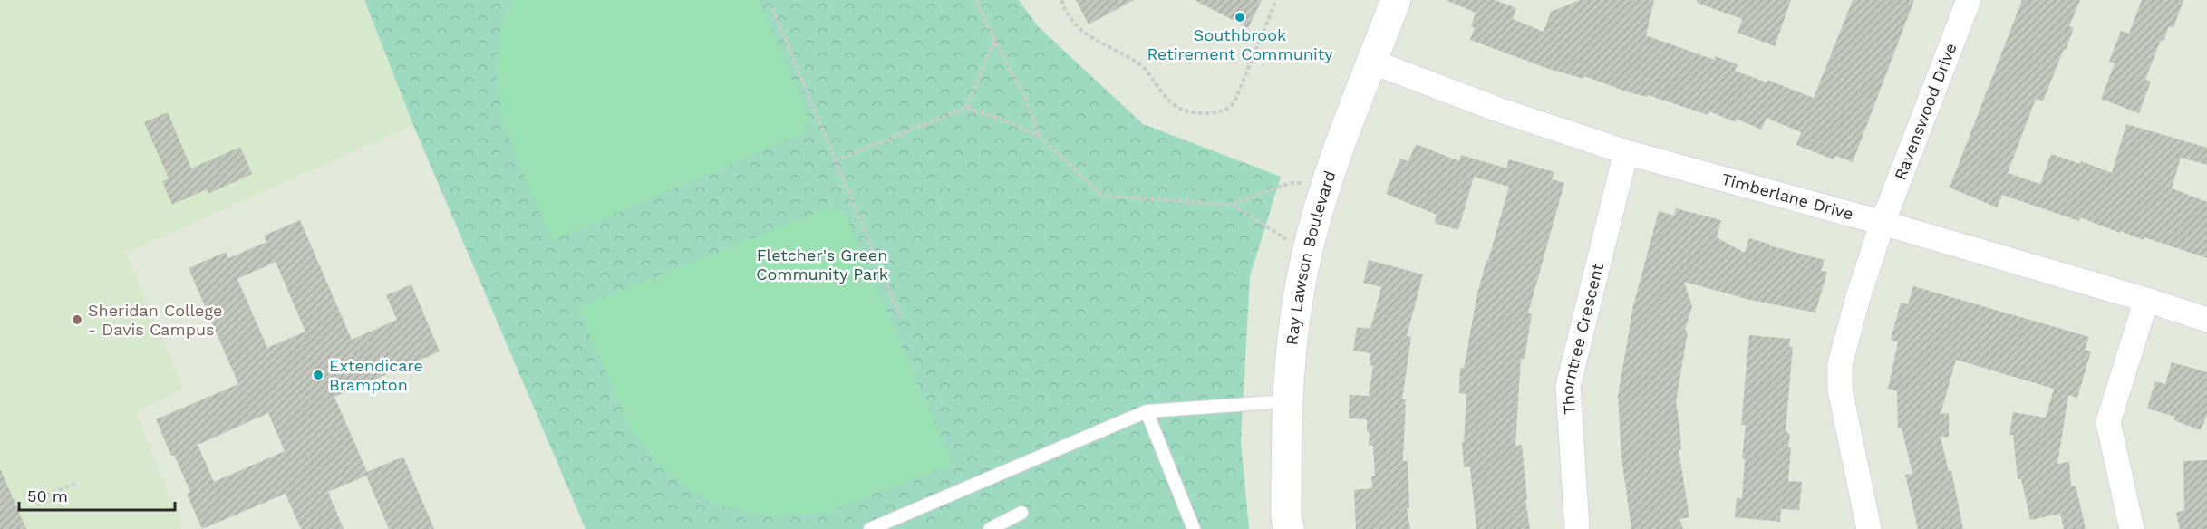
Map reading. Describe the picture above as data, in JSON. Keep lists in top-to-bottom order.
{
  "streets": {
    "street": [
      "Ravenswood Drive",
      "Timberlane Drive",
      "Ray Lawson Boulevard",
      "Thorntree Crescent"
    ]
  },
  "crossings": [
    ["Ravenswood Drive", "Timberlane Drive"],
    ["Timberlane Drive", "Ray Lawson Boulevard"],
    ["Timberlane Drive", "Thorntree Crescent"]
  ],
  "parks": ["Fletcher's Green Community Park"],
  "places": ["Southbrook Retirement Community", "Sheridan College - Davis Campus", "Extendicare Brampton"],
  "scale_bar": "50 m"
}
